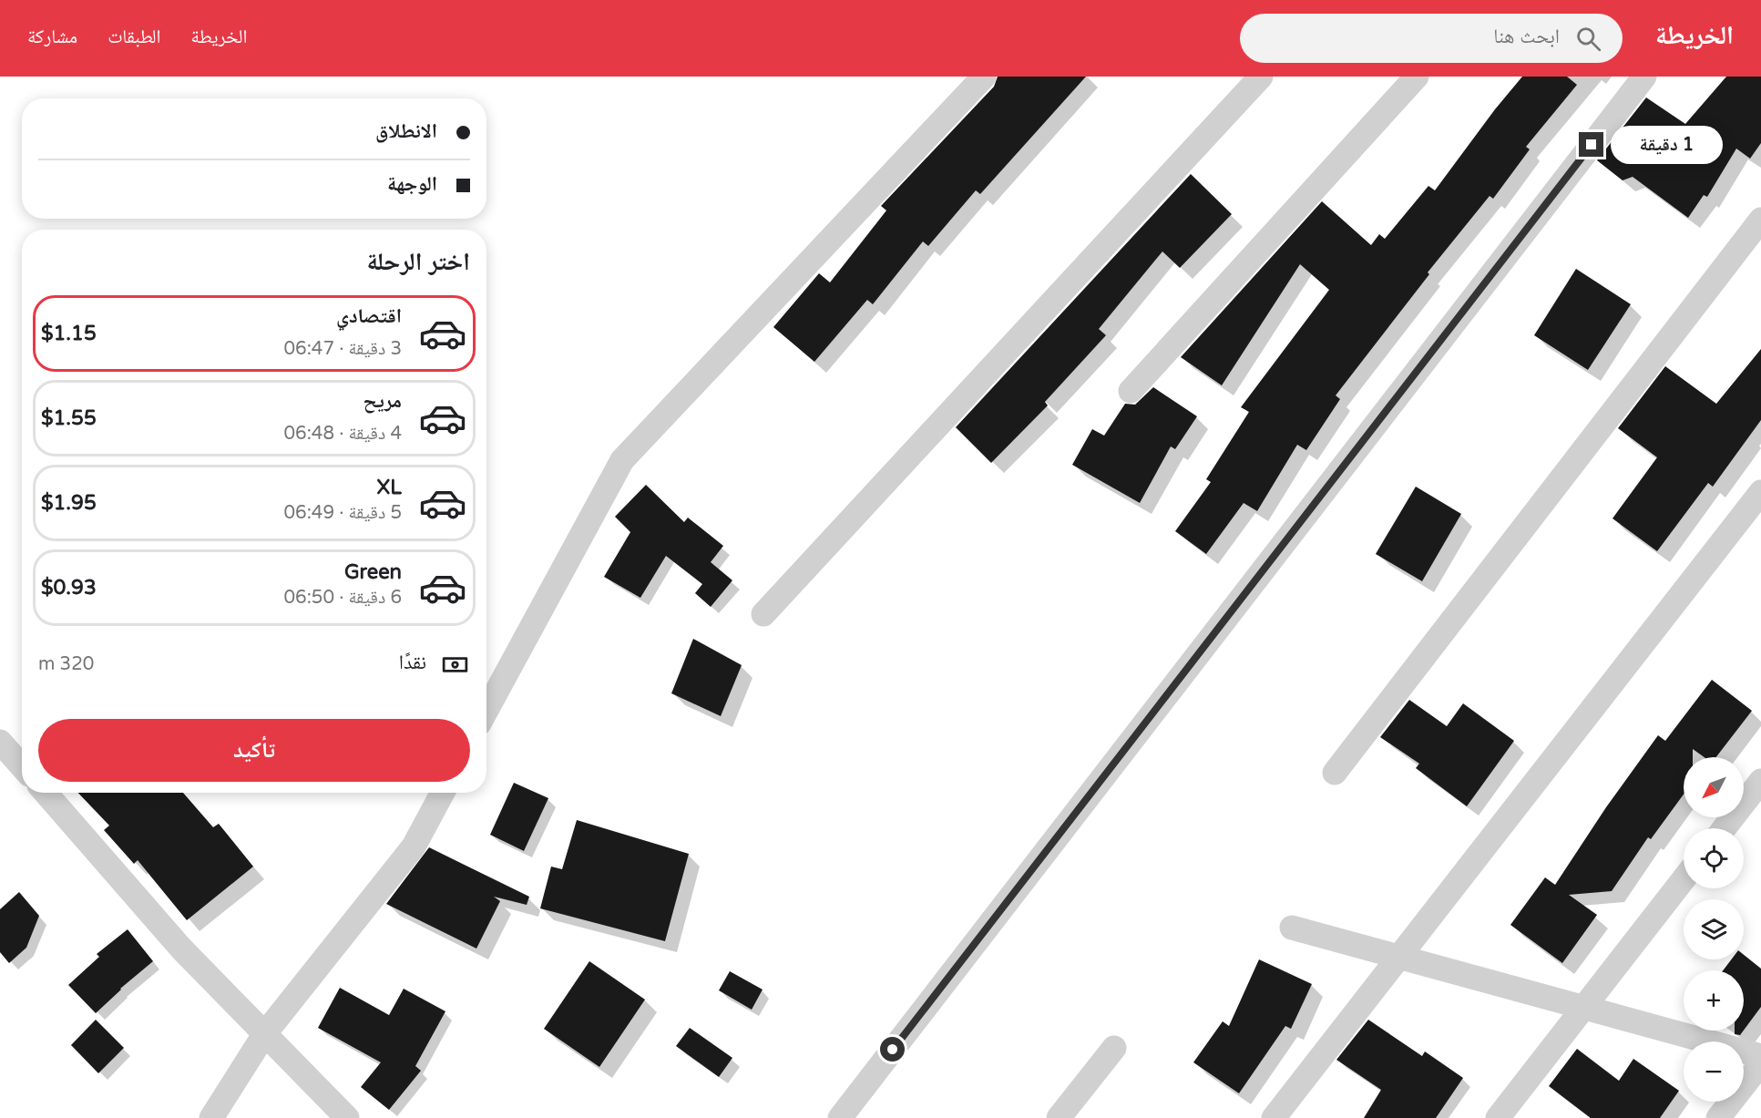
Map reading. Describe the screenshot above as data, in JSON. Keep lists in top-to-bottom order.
{
  "north": "bottom left",
  "page": {
    "header": "الخريطة",
    "search": "ابحث هنا",
    "nav": ["الخريطة", "الطبقات", "مشاركة"],
    "banner": ["الانطلاق", "الوجهة"],
    "bubble": "1 دقيقة",
    "heading": "اختر الرحلة",
    "list": [
      {
        "name": "اقتصادي",
        "note": "3 دقيقة · 06:47",
        "value": "$1.15"
      },
      {
        "name": "مريح",
        "note": "4 دقيقة · 06:48",
        "value": "$1.55"
      },
      {
        "name": "XL",
        "note": "5 دقيقة · 06:49",
        "value": "$1.95"
      },
      {
        "name": "Green",
        "note": "6 دقيقة · 06:50",
        "value": "$0.93"
      }
    ],
    "pay": ["نقدًا", "320 m"],
    "buttons": "تأكيد",
    "map_buttons": ["+", "−"]
  }
}
